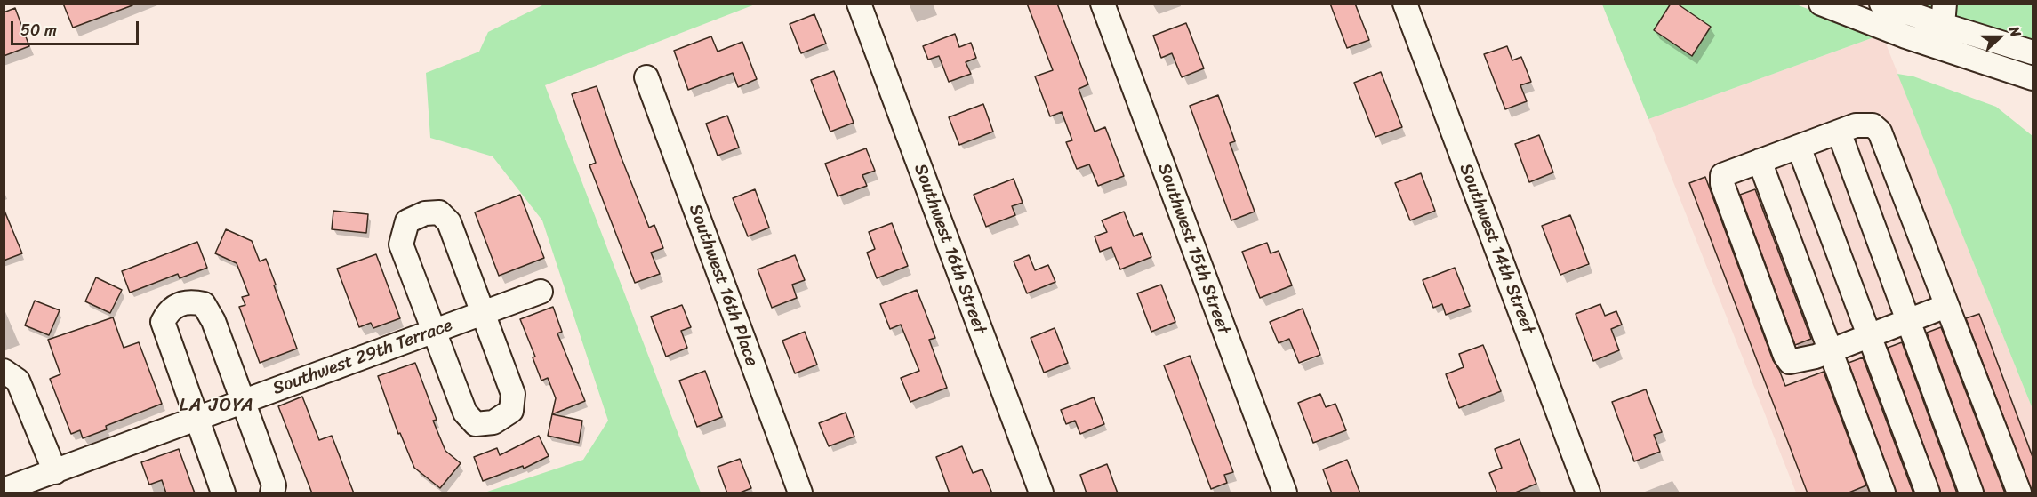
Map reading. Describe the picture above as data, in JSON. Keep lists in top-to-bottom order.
{
  "streets": {
    "street": [
      "Southwest 16th Street",
      "Southwest 15th Street",
      "Southwest 14th Street",
      "Southwest 16th Place",
      "Southwest 29th Terrace"
    ]
  },
  "districts": ["LA JOYA"],
  "scale_bar": "50 m",
  "north": "right"
}
